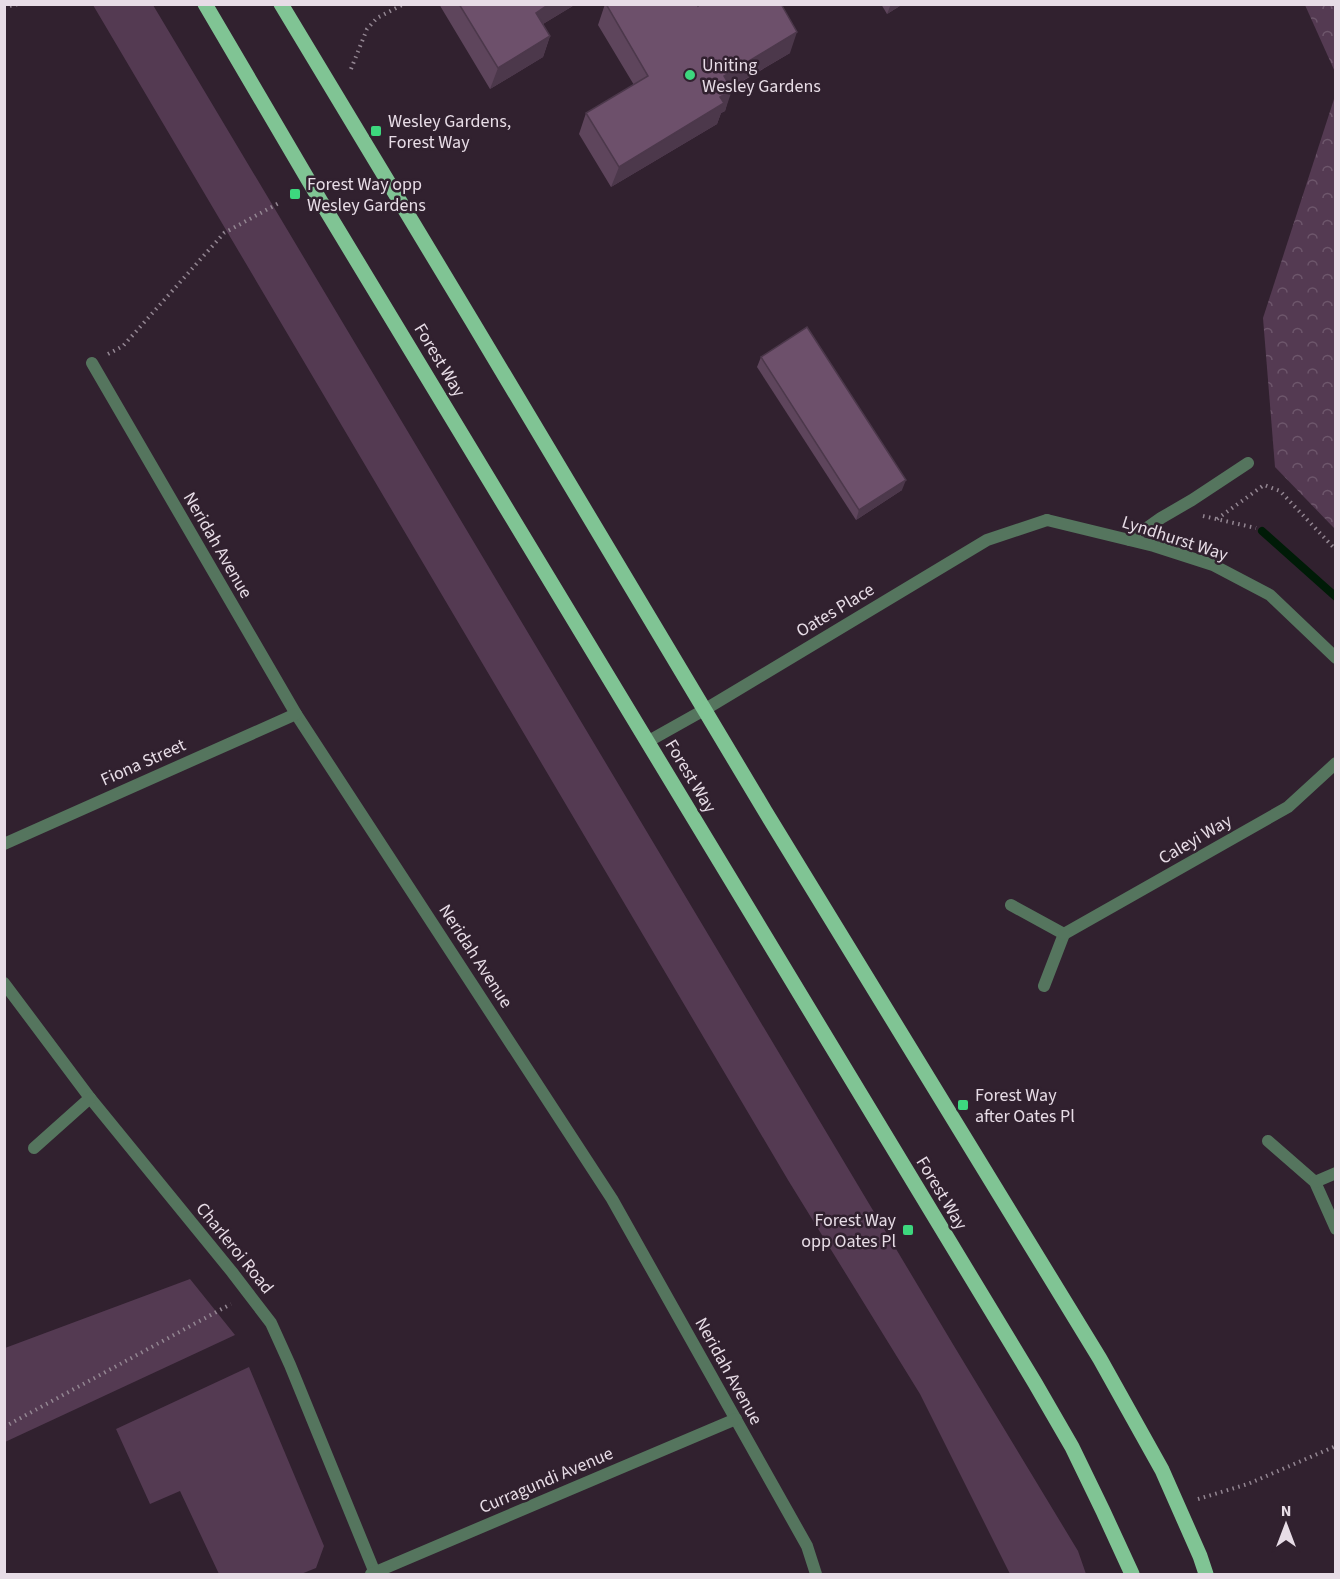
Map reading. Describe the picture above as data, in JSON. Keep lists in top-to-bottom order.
{
  "streets": {
    "main road": ["Forest Way"],
    "street": [
      "Lyndhurst Way",
      "Neridah Avenue",
      "Oates Place",
      "Fiona Street",
      "Caleyi Way",
      "Charleroi Road",
      "Curragundi Avenue"
    ]
  },
  "crossings": [
    ["Forest Way", "Oates Place"],
    ["Lyndhurst Way", "Oates Place"],
    ["Neridah Avenue", "Fiona Street"],
    ["Neridah Avenue", "Curragundi Avenue"],
    ["Charleroi Road", "Curragundi Avenue"]
  ],
  "places": {
    "other": ["Uniting Wesley Gardens"],
    "transit": [
      "Wesley Gardens, Forest Way",
      "Forest Way opp Wesley Gardens",
      "Forest Way after Oates Pl",
      "Forest Way opp Oates Pl"
    ]
  },
  "north": "top"
}
